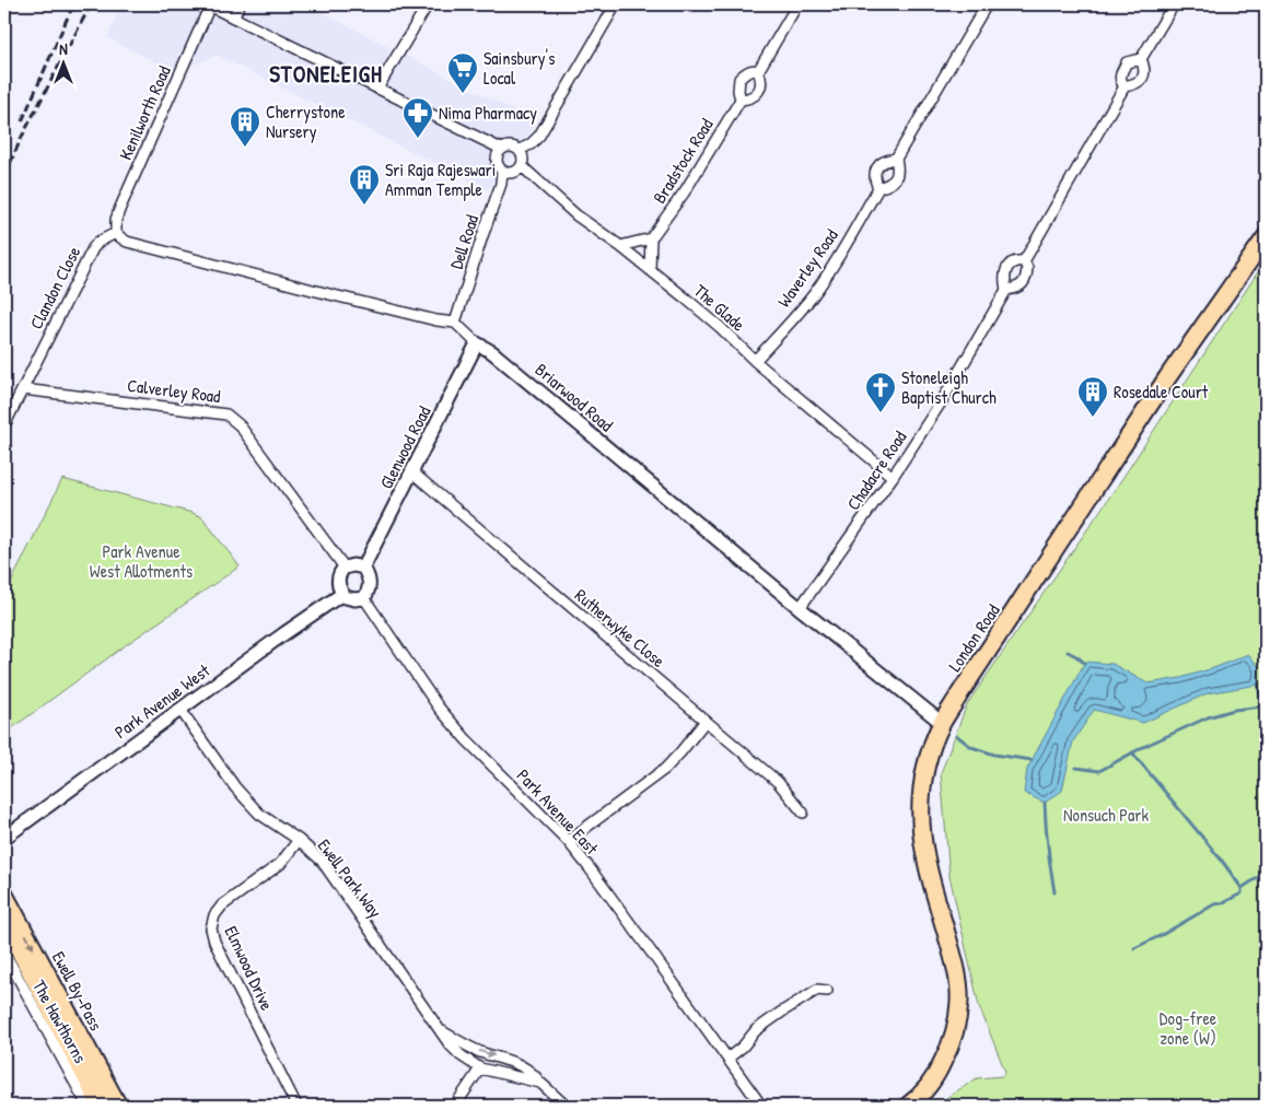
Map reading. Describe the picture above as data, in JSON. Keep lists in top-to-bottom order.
{
  "streets": {
    "highway": ["London Road", "Ewell By-Pass"],
    "street": [
      "Kenilworth Road",
      "Bradstock Road",
      "Dell Road",
      "Waverley Road",
      "Clandon Close",
      "The Glade",
      "Calverley Road",
      "Briarwood Road",
      "Glenwood Road",
      "Chadacre Road",
      "Rutherwyke Close",
      "Park Avenue West",
      "Park Avenue East",
      "Ewell Park Way",
      "Elmwood Drive",
      "The Hawthorns"
    ]
  },
  "crossings": [
    ["Kenilworth Road", "Clandon Close"],
    ["Dell Road", "The Glade"],
    ["Dell Road", "Briarwood Road"],
    ["Waverley Road", "The Glade"],
    ["Clandon Close", "Calverley Road"],
    ["The Glade", "Chadacre Road"],
    ["Calverley Road", "Glenwood Road"],
    ["Calverley Road", "Park Avenue West"],
    ["Calverley Road", "Park Avenue East"],
    ["Briarwood Road", "Glenwood Road"],
    ["Briarwood Road", "Chadacre Road"],
    ["Briarwood Road", "London Road"],
    ["Glenwood Road", "Rutherwyke Close"],
    ["Glenwood Road", "Park Avenue West"],
    ["Glenwood Road", "Park Avenue East"],
    ["Park Avenue West", "Park Avenue East"],
    ["Park Avenue West", "Ewell Park Way"],
    ["Ewell Park Way", "Elmwood Drive"]
  ],
  "districts": ["STONELEIGH"],
  "parks": ["Park Avenue West Allotments", "Nonsuch Park", "Dog-free zone (W)"],
  "places": {
    "supermarket": ["Sainsbury's Local"],
    "pharmacy": ["Nima Pharmacy"],
    "building": ["Cherrystone Nursery", "Sri Raja Rajeswari Amman Temple", "Rosedale Court"],
    "church": ["Stoneleigh Baptist Church"]
  },
  "north": "top"
}
